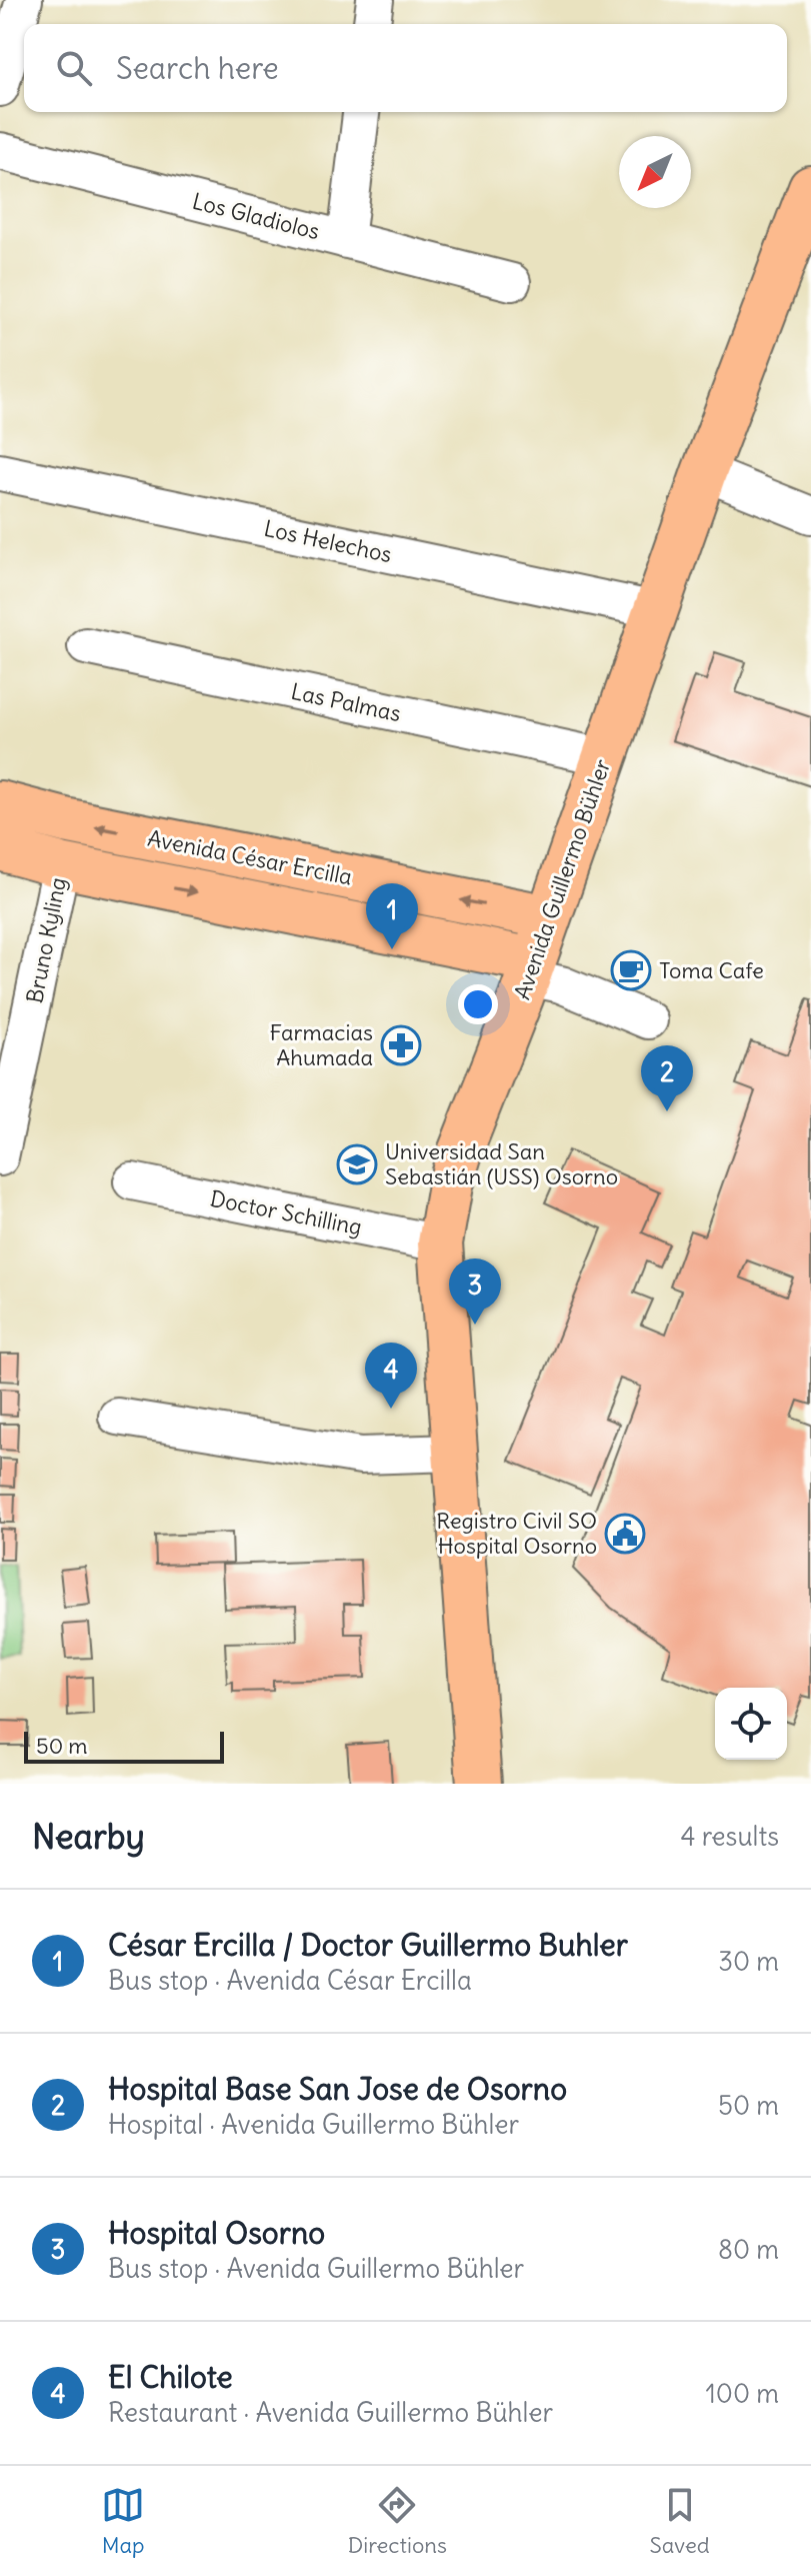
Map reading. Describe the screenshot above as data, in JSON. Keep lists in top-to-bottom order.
{
  "streets": {
    "main road": ["Avenida César Ercilla", "Avenida Guillermo Bühler"],
    "street": [
      "Los Gladiolos",
      "Los Helechos",
      "Las Palmas",
      "Bruno Kyling",
      "Doctor Schilling"
    ]
  },
  "crossings": [
    ["Los Helechos", "Avenida Guillermo Bühler"],
    ["Las Palmas", "Avenida Guillermo Bühler"],
    ["Avenida César Ercilla", "Avenida Guillermo Bühler"],
    ["Avenida César Ercilla", "Bruno Kyling"],
    ["Avenida Guillermo Bühler", "Doctor Schilling"]
  ],
  "places": {
    "cafe": ["Toma Cafe"],
    "pharmacy": ["Farmacias Ahumada"],
    "school or university": ["Universidad San Sebastián (USS) Osorno"],
    "public building": ["Registro Civil SO Hospital Osorno"]
  },
  "scale_bar": "50 m",
  "north": "bottom left",
  "page": {
    "search": "Search here",
    "pins": [
      "1",
      "2",
      "3",
      "4"
    ],
    "scale": "50 m",
    "heading": ["Nearby", "4 results"],
    "list": [
      {
        "mark": "1",
        "name": "César Ercilla / Doctor Guillermo Buhler",
        "note": "Bus stop · Avenida César Ercilla",
        "value": "30 m"
      },
      {
        "mark": "2",
        "name": "Hospital Base San Jose de Osorno",
        "note": "Hospital · Avenida Guillermo Bühler",
        "value": "50 m"
      },
      {
        "mark": "3",
        "name": "Hospital Osorno",
        "note": "Bus stop · Avenida Guillermo Bühler",
        "value": "80 m"
      },
      {
        "mark": "4",
        "name": "El Chilote",
        "note": "Restaurant · Avenida Guillermo Bühler",
        "value": "100 m"
      }
    ],
    "nav": ["Map", "Directions", "Saved"]
  }
}
